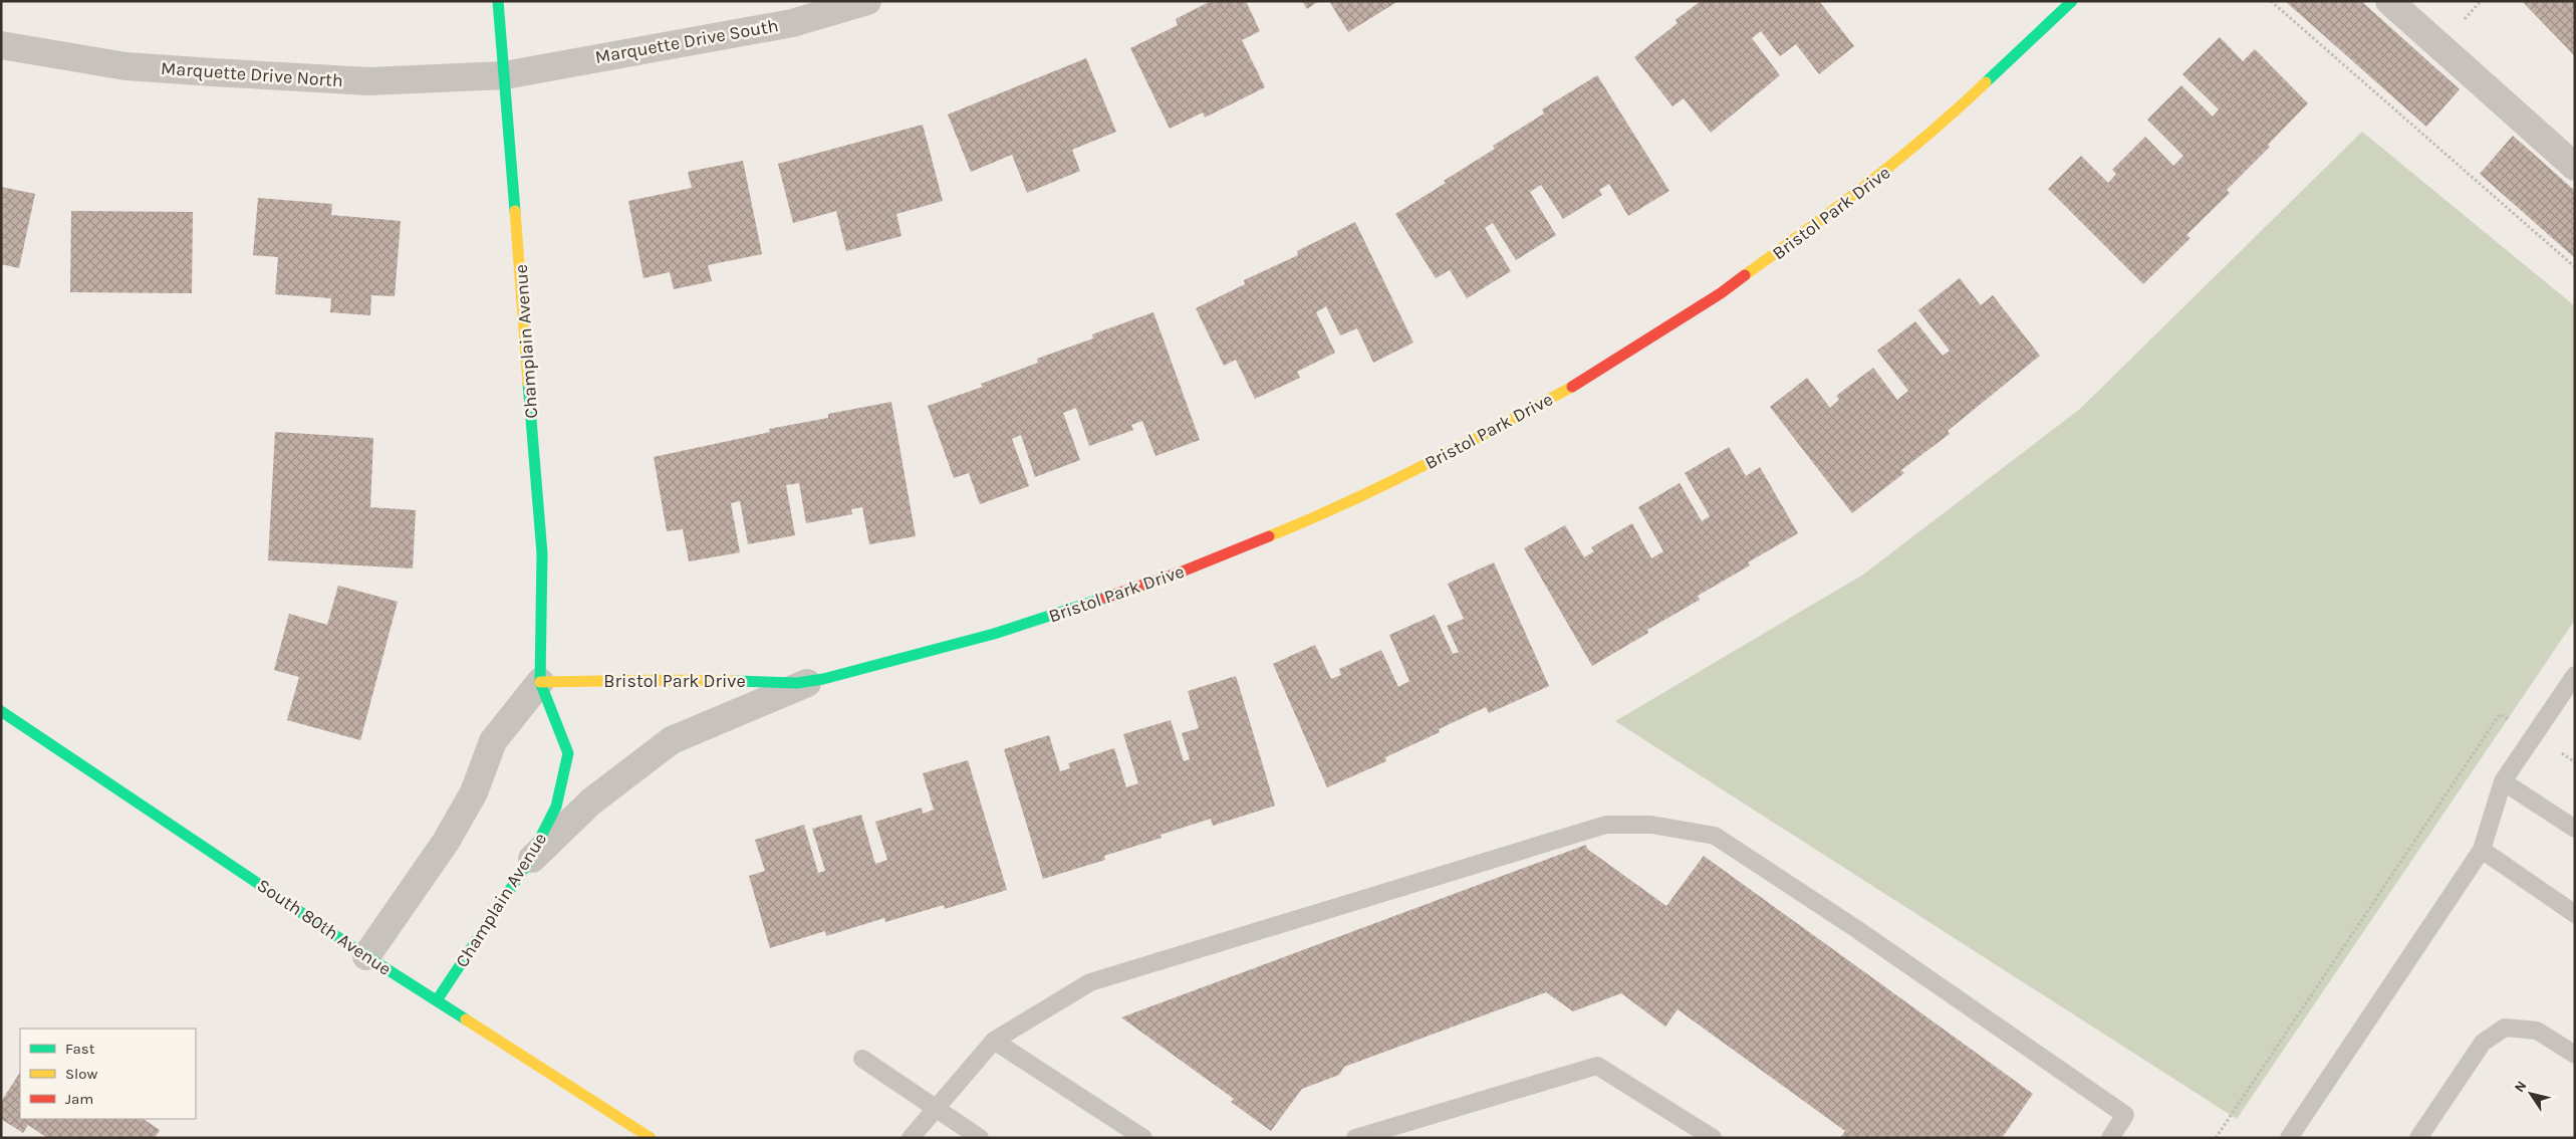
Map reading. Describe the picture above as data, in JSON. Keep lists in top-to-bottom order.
{
  "streets": {
    "street": [
      "Marquette Drive South",
      "Marquette Drive North",
      "Bristol Park Drive",
      "Champlain Avenue",
      "South 80th Avenue"
    ]
  },
  "crossings": [
    ["Marquette Drive South", "Marquette Drive North"],
    ["Marquette Drive South", "Champlain Avenue"],
    ["Marquette Drive North", "Champlain Avenue"],
    ["Bristol Park Drive", "Champlain Avenue"],
    ["Champlain Avenue", "South 80th Avenue"]
  ],
  "legend": ["Fast", "Slow", "Jam"],
  "north": "top left"
}
